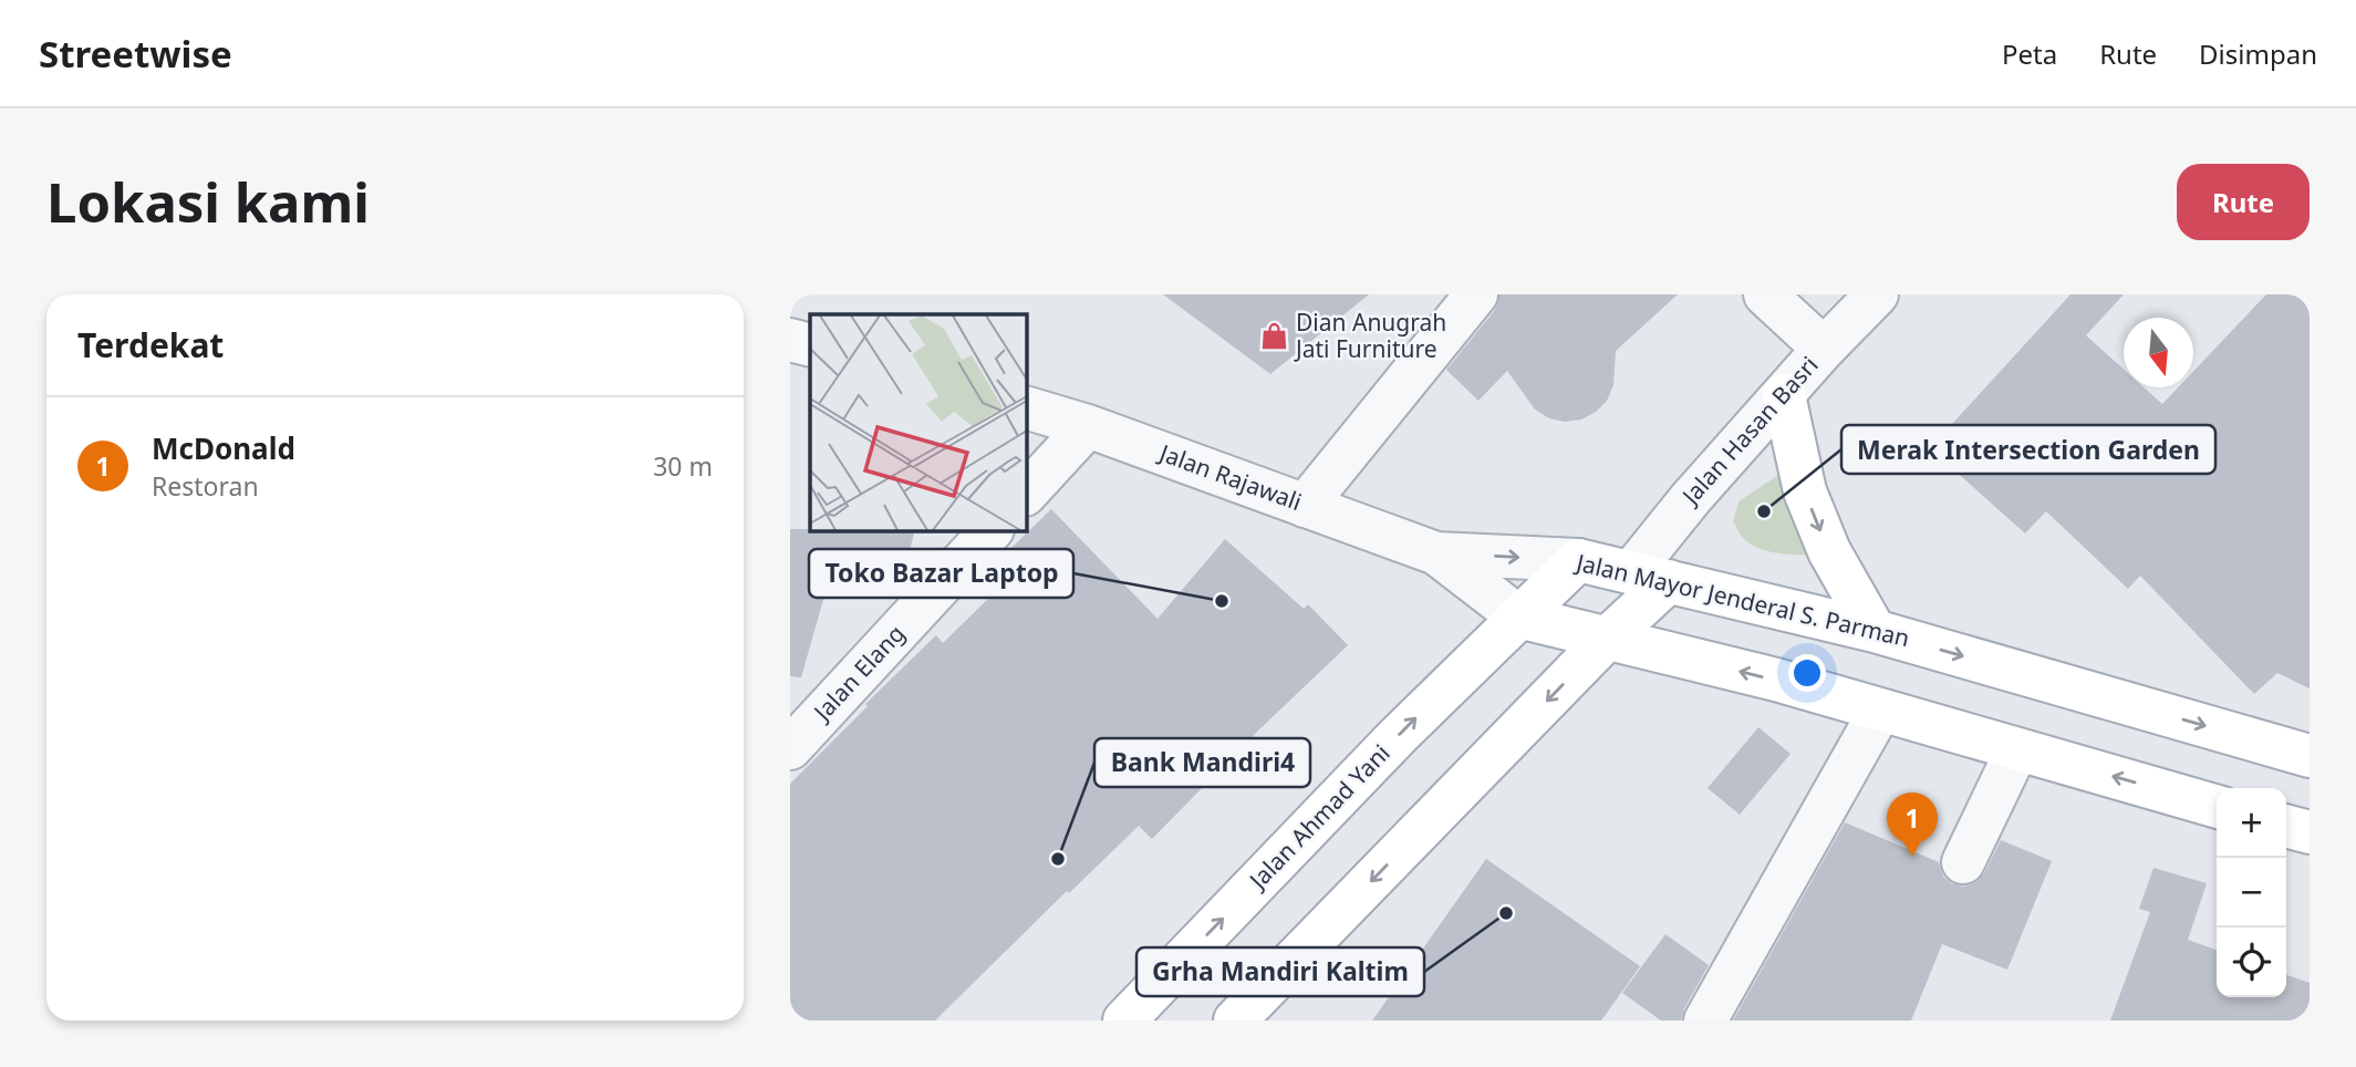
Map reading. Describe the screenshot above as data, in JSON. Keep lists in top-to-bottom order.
{
  "streets": {
    "main road": ["Jalan Mayor Jenderal S. Parman", "Jalan Ahmad Yani"],
    "street": ["Jalan Hasan Basri", "Jalan Rajawali", "Jalan Elang"]
  },
  "crossings": [
    ["Jalan Hasan Basri", "Jalan Mayor Jenderal S. Parman"],
    ["Jalan Rajawali", "Jalan Mayor Jenderal S. Parman"],
    ["Jalan Mayor Jenderal S. Parman", "Jalan Ahmad Yani"]
  ],
  "places": {
    "shop": ["Dian Anugrah Jati Furniture"],
    "other": [
      "Merak Intersection Garden",
      "Toko Bazar Laptop",
      "Bank Mandiri4",
      "Grha Mandiri Kaltim"
    ]
  },
  "north": "bottom",
  "page": {
    "header": "Streetwise",
    "nav": ["Peta", "Rute", "Disimpan"],
    "buttons": "Rute",
    "title": "Lokasi kami",
    "heading": "Terdekat",
    "list": [
      {
        "mark": "1",
        "name": "McDonald",
        "note": "Restoran",
        "value": "30 m"
      }
    ],
    "map_buttons": ["+", "−"],
    "pins": "1"
  }
}
